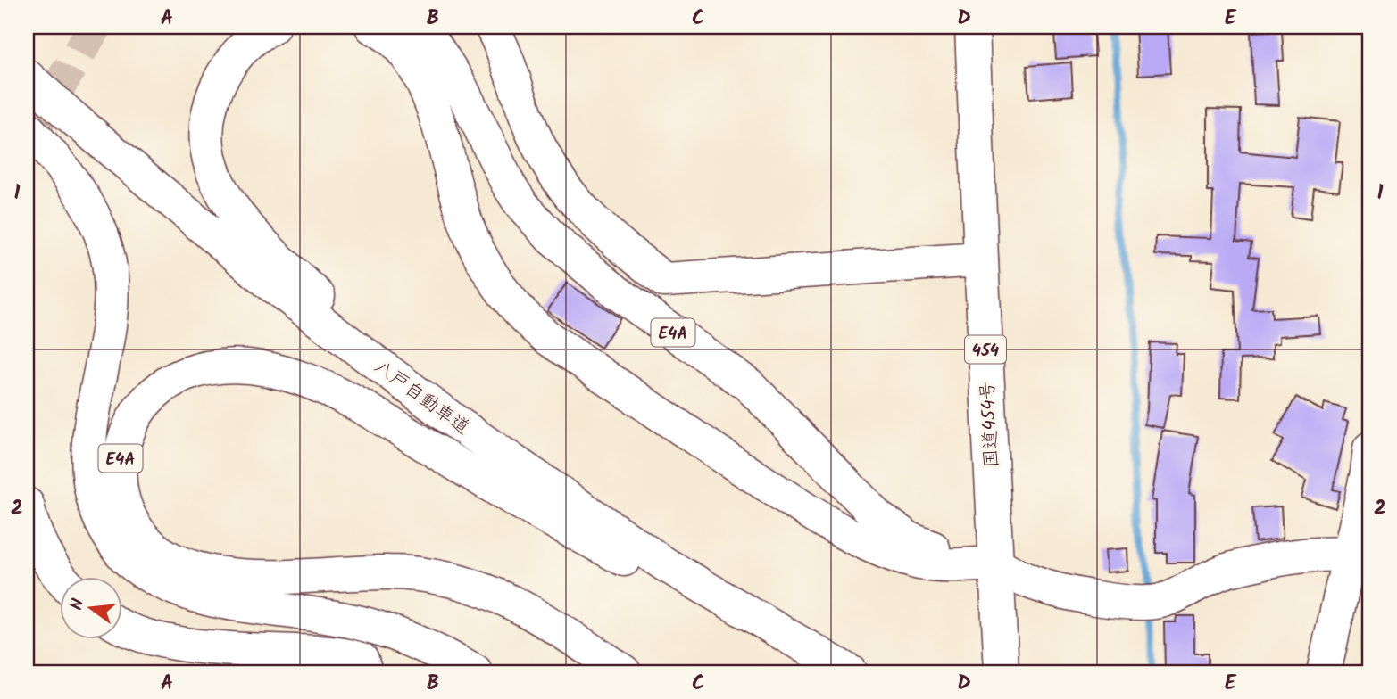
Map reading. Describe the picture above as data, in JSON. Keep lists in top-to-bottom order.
{
  "streets": {
    "main road": [
      "E4A",
      "454",
      "八戸自動車道",
      "国道454号"
    ]
  },
  "crossings": [
    ["E4A", "八戸自動車道"],
    ["E4A", "国道454号"]
  ],
  "north": "left",
  "grid": {
    "columns": [
      "A",
      "B",
      "C",
      "D",
      "E"
    ],
    "rows": ["1", "2"]
  }
}
